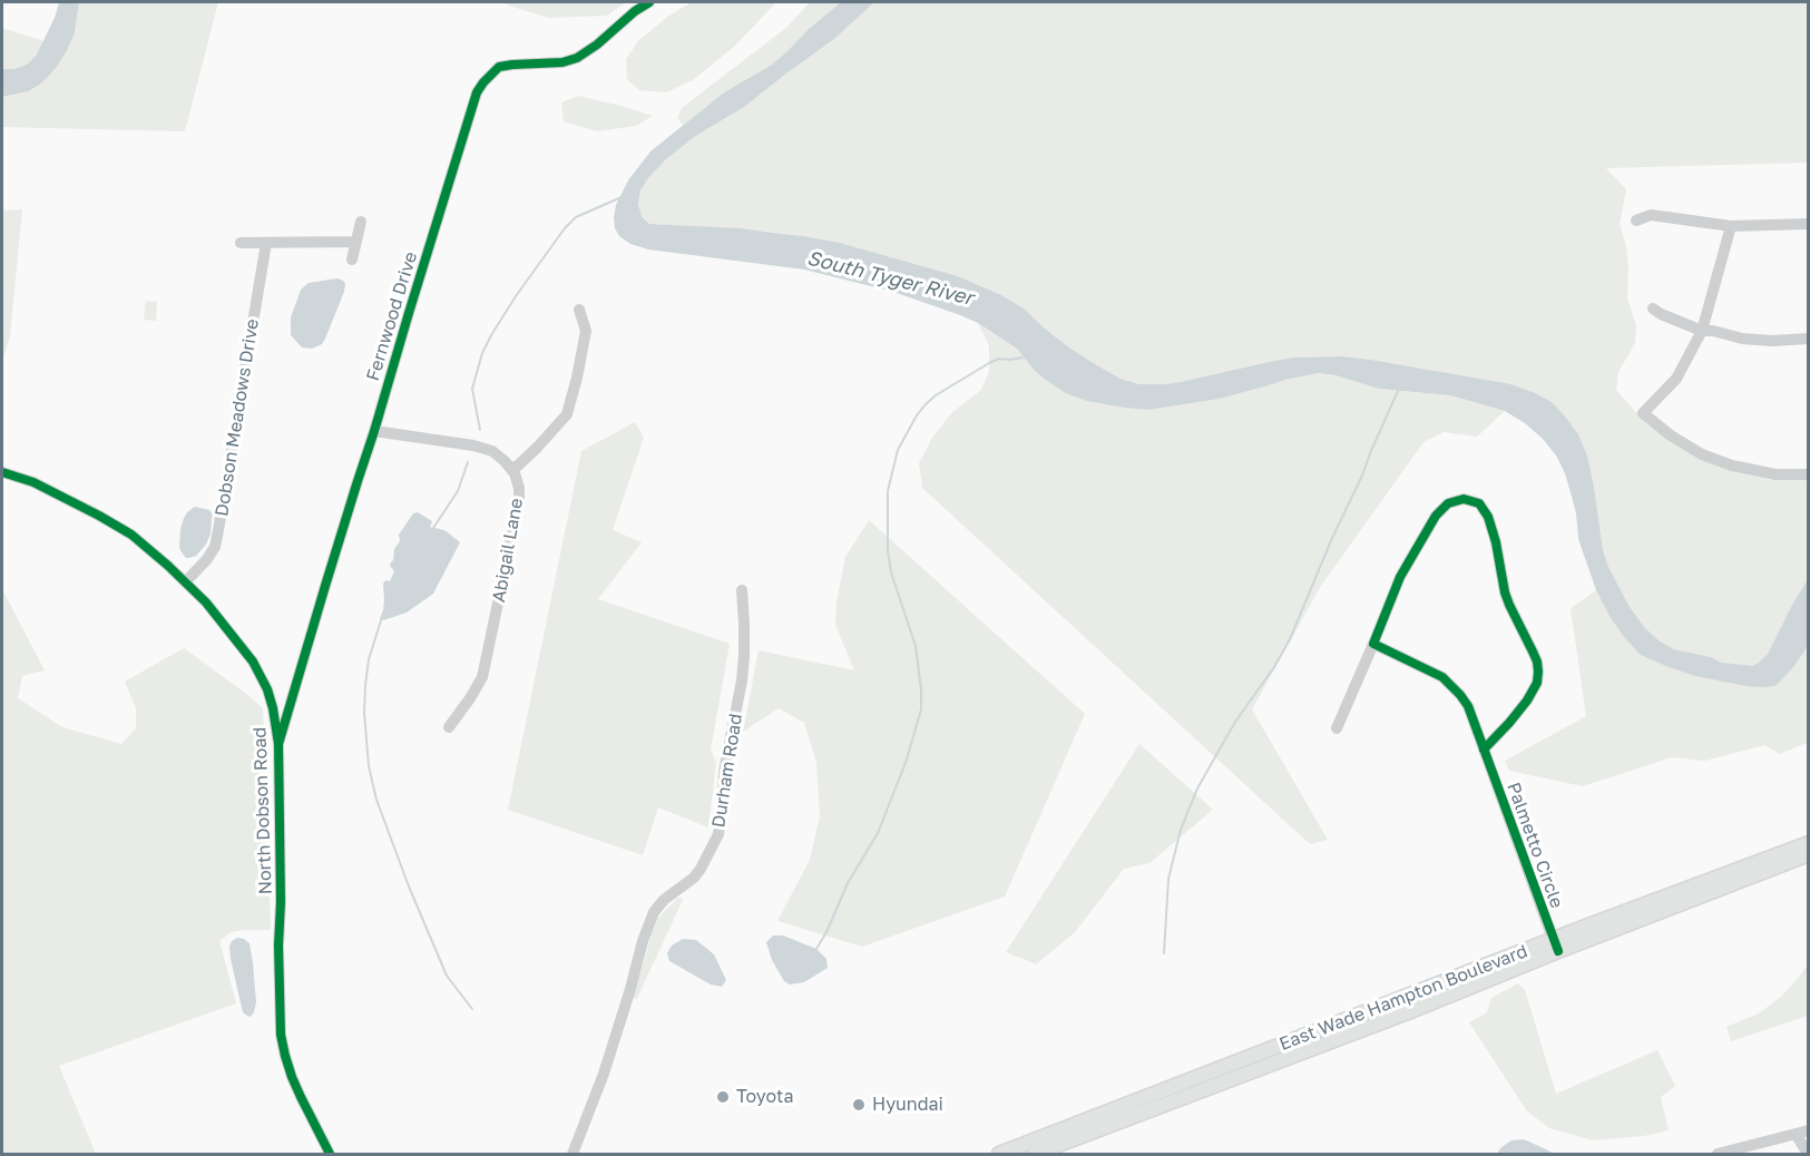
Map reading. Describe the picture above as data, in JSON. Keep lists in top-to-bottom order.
{
  "streets": {
    "main road": ["East Wade Hampton Boulevard"],
    "street": [
      "Fernwood Drive",
      "Dobson Meadows Drive",
      "Abigail Lane",
      "Durham Road",
      "North Dobson Road",
      "Palmetto Circle"
    ]
  },
  "crossings": [
    ["Fernwood Drive", "North Dobson Road"],
    ["Dobson Meadows Drive", "North Dobson Road"],
    ["Palmetto Circle", "East Wade Hampton Boulevard"]
  ],
  "water": ["South Tyger River"],
  "places": ["Toyota", "Hyundai"]
}
